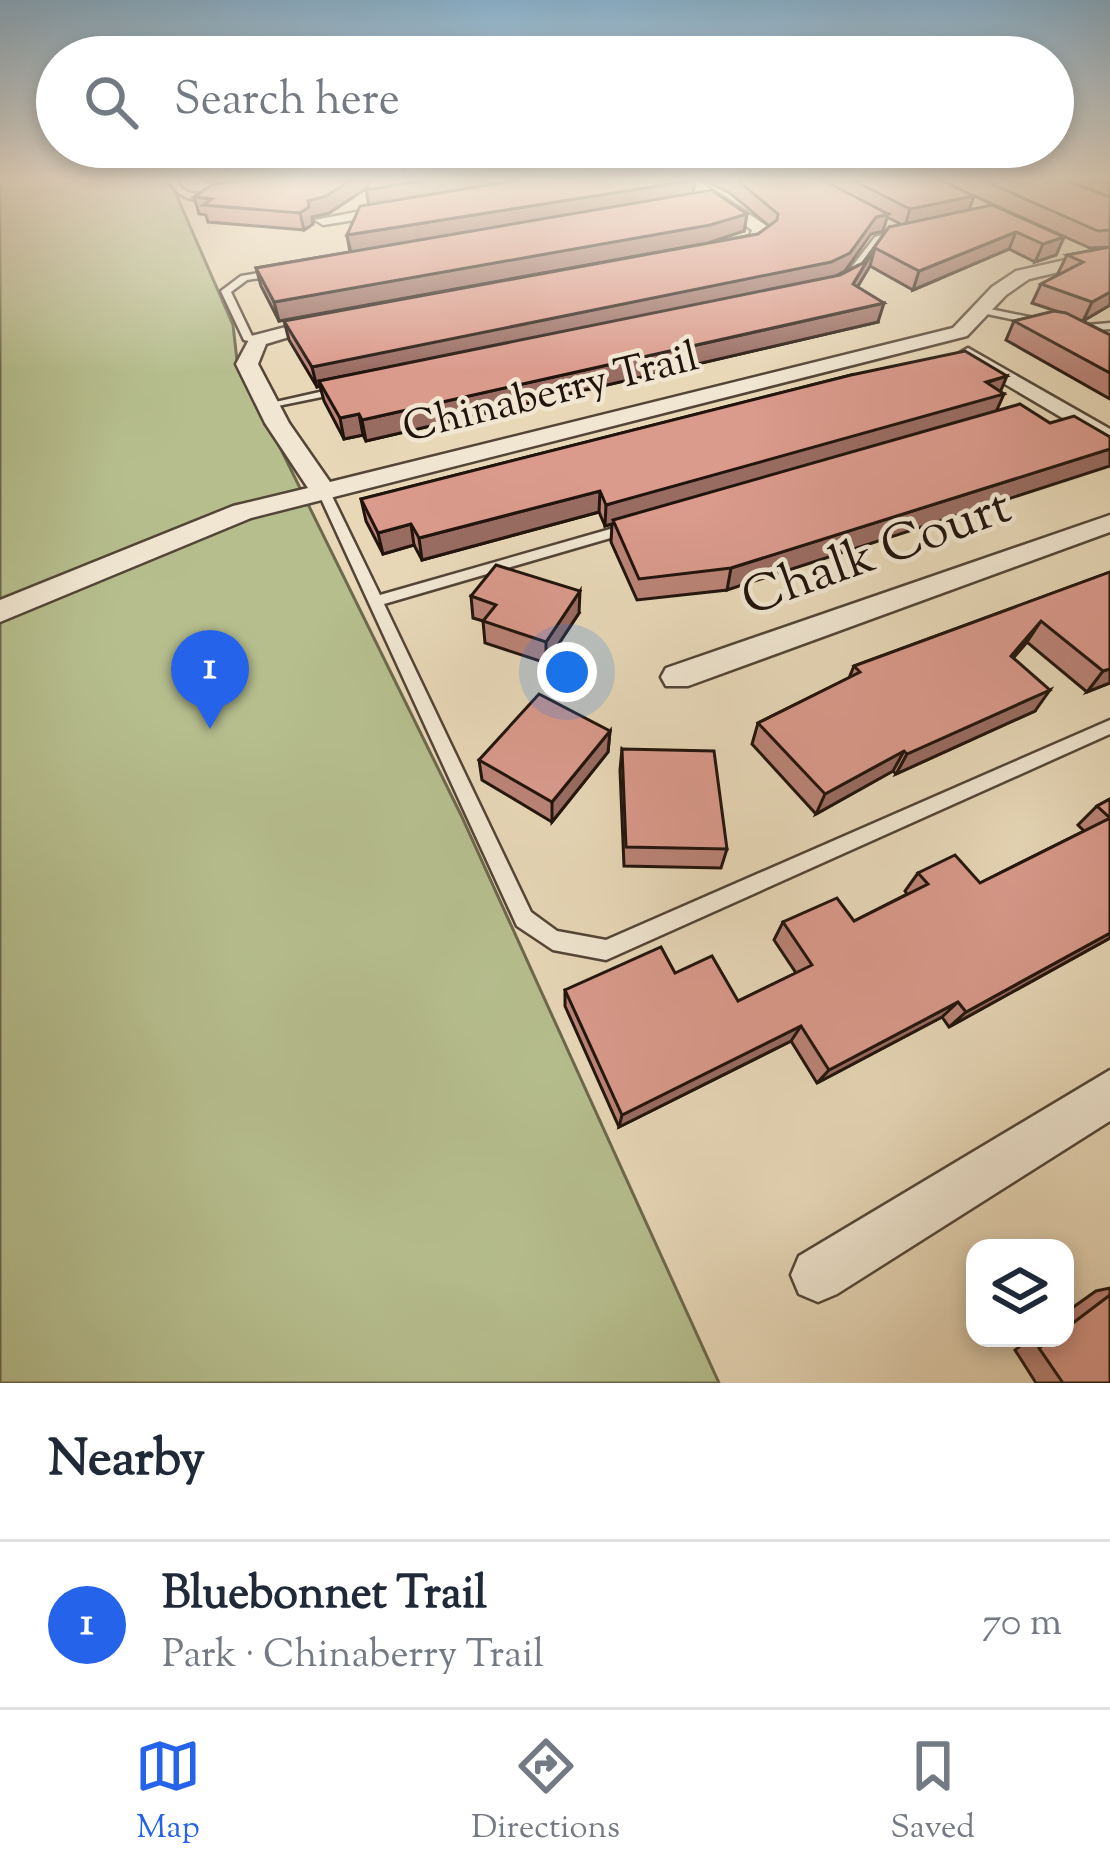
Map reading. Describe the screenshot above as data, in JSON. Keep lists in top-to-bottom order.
{
  "streets": {
    "street": ["Chinaberry Trail", "Chalk Court"]
  },
  "page": {
    "search": "Search here",
    "pins": "1",
    "heading": "Nearby",
    "list": [
      {
        "mark": "1",
        "name": "Bluebonnet Trail",
        "note": "Park · Chinaberry Trail",
        "value": "70 m"
      }
    ],
    "nav": ["Map", "Directions", "Saved"]
  }
}
